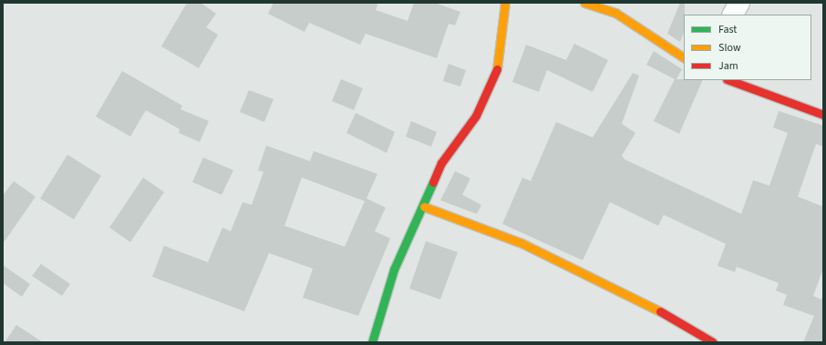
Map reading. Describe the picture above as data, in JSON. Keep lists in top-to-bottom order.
{
  "legend": ["Fast", "Slow", "Jam"]
}
